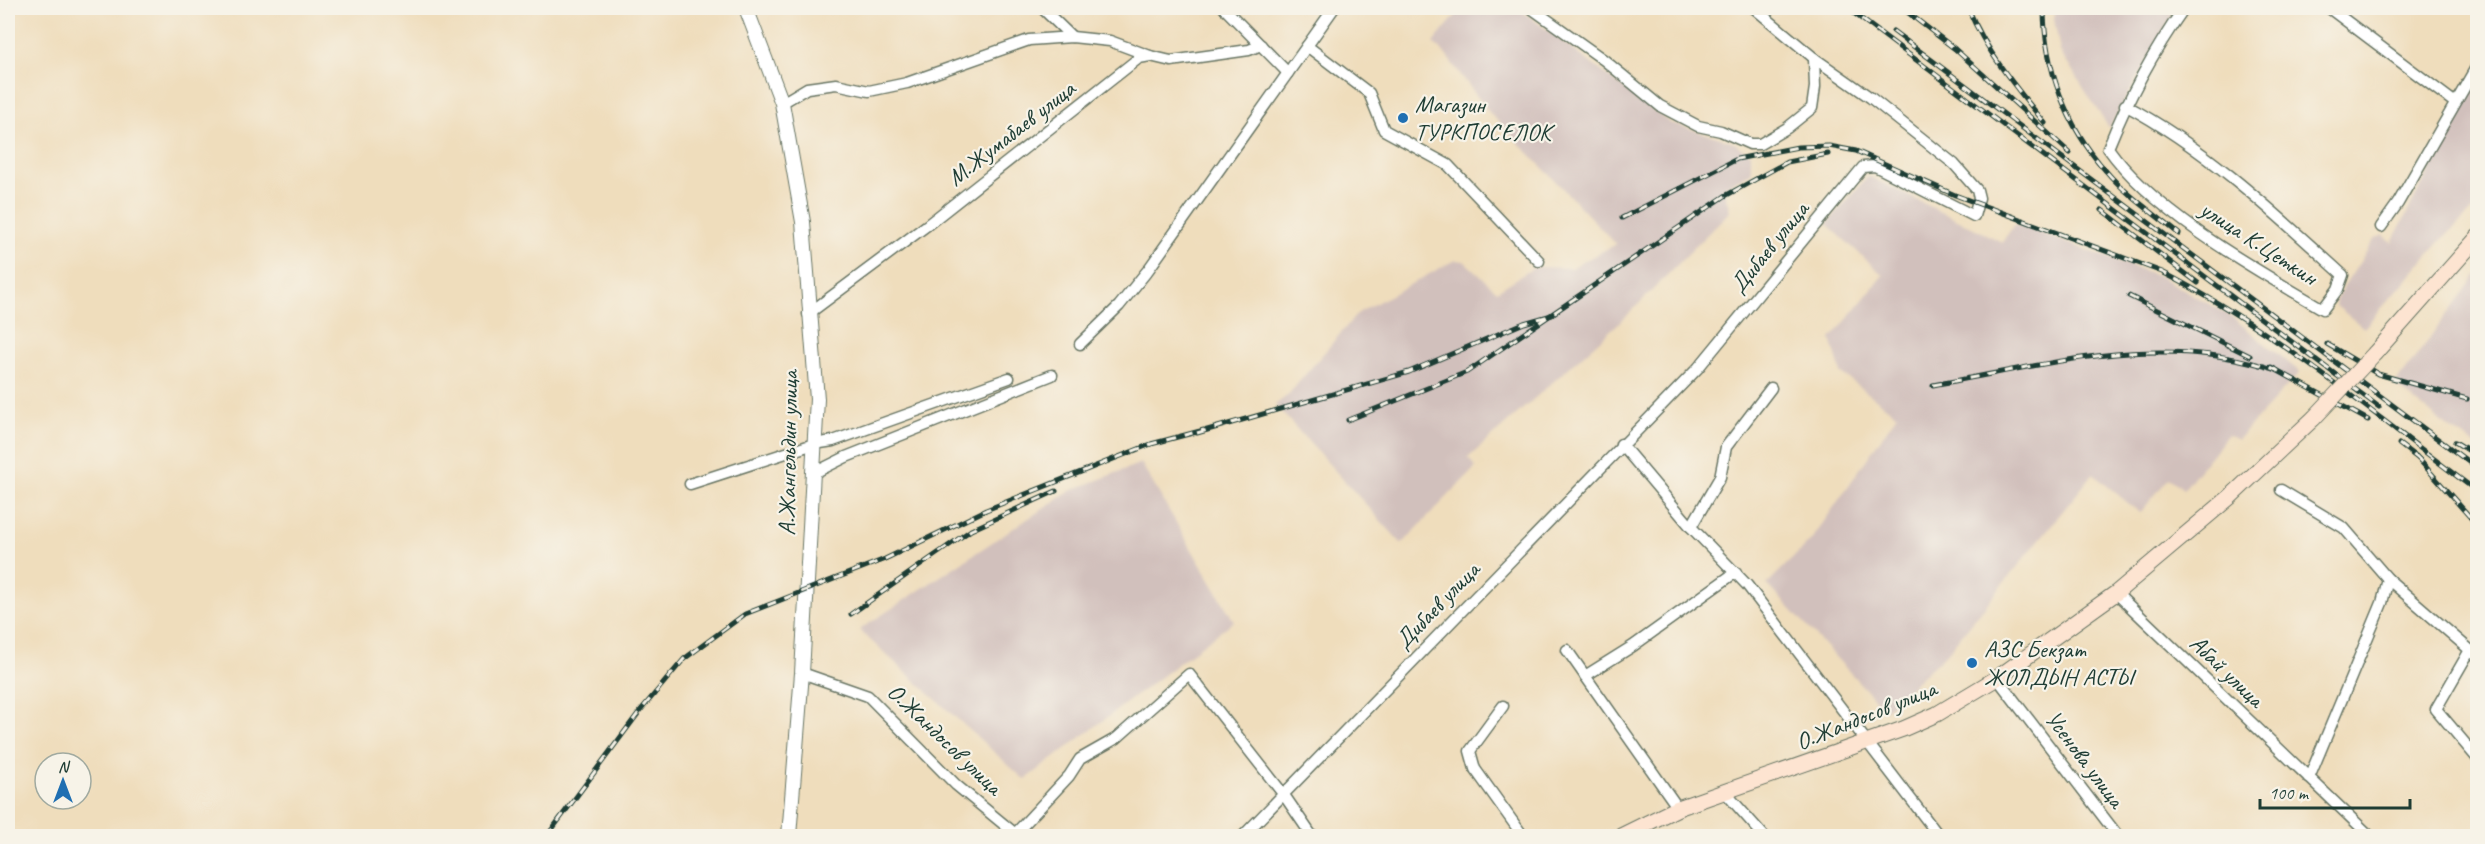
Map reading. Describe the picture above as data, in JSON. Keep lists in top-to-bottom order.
{
  "streets": {
    "main road": ["О.Жандосов улица"],
    "street": [
      "М.Жумабаев улица",
      "улица К.Цеткин",
      "Дибаев улица",
      "А.Жангельдин улица",
      "Абай улица",
      "Усенова улица"
    ]
  },
  "crossings": [
    ["М.Жумабаев улица", "А.Жангельдин улица"],
    ["А.Жангельдин улица", "О.Жандосов улица"],
    ["Абай улица", "О.Жандосов улица"],
    ["О.Жандосов улица", "Усенова улица"]
  ],
  "places": ["Магазин ТУРКПОСЕЛОК", "АЗС Бекзат ЖОЛДЫН АСТЫ"],
  "scale_bar": "100 m",
  "north": "top"
}
